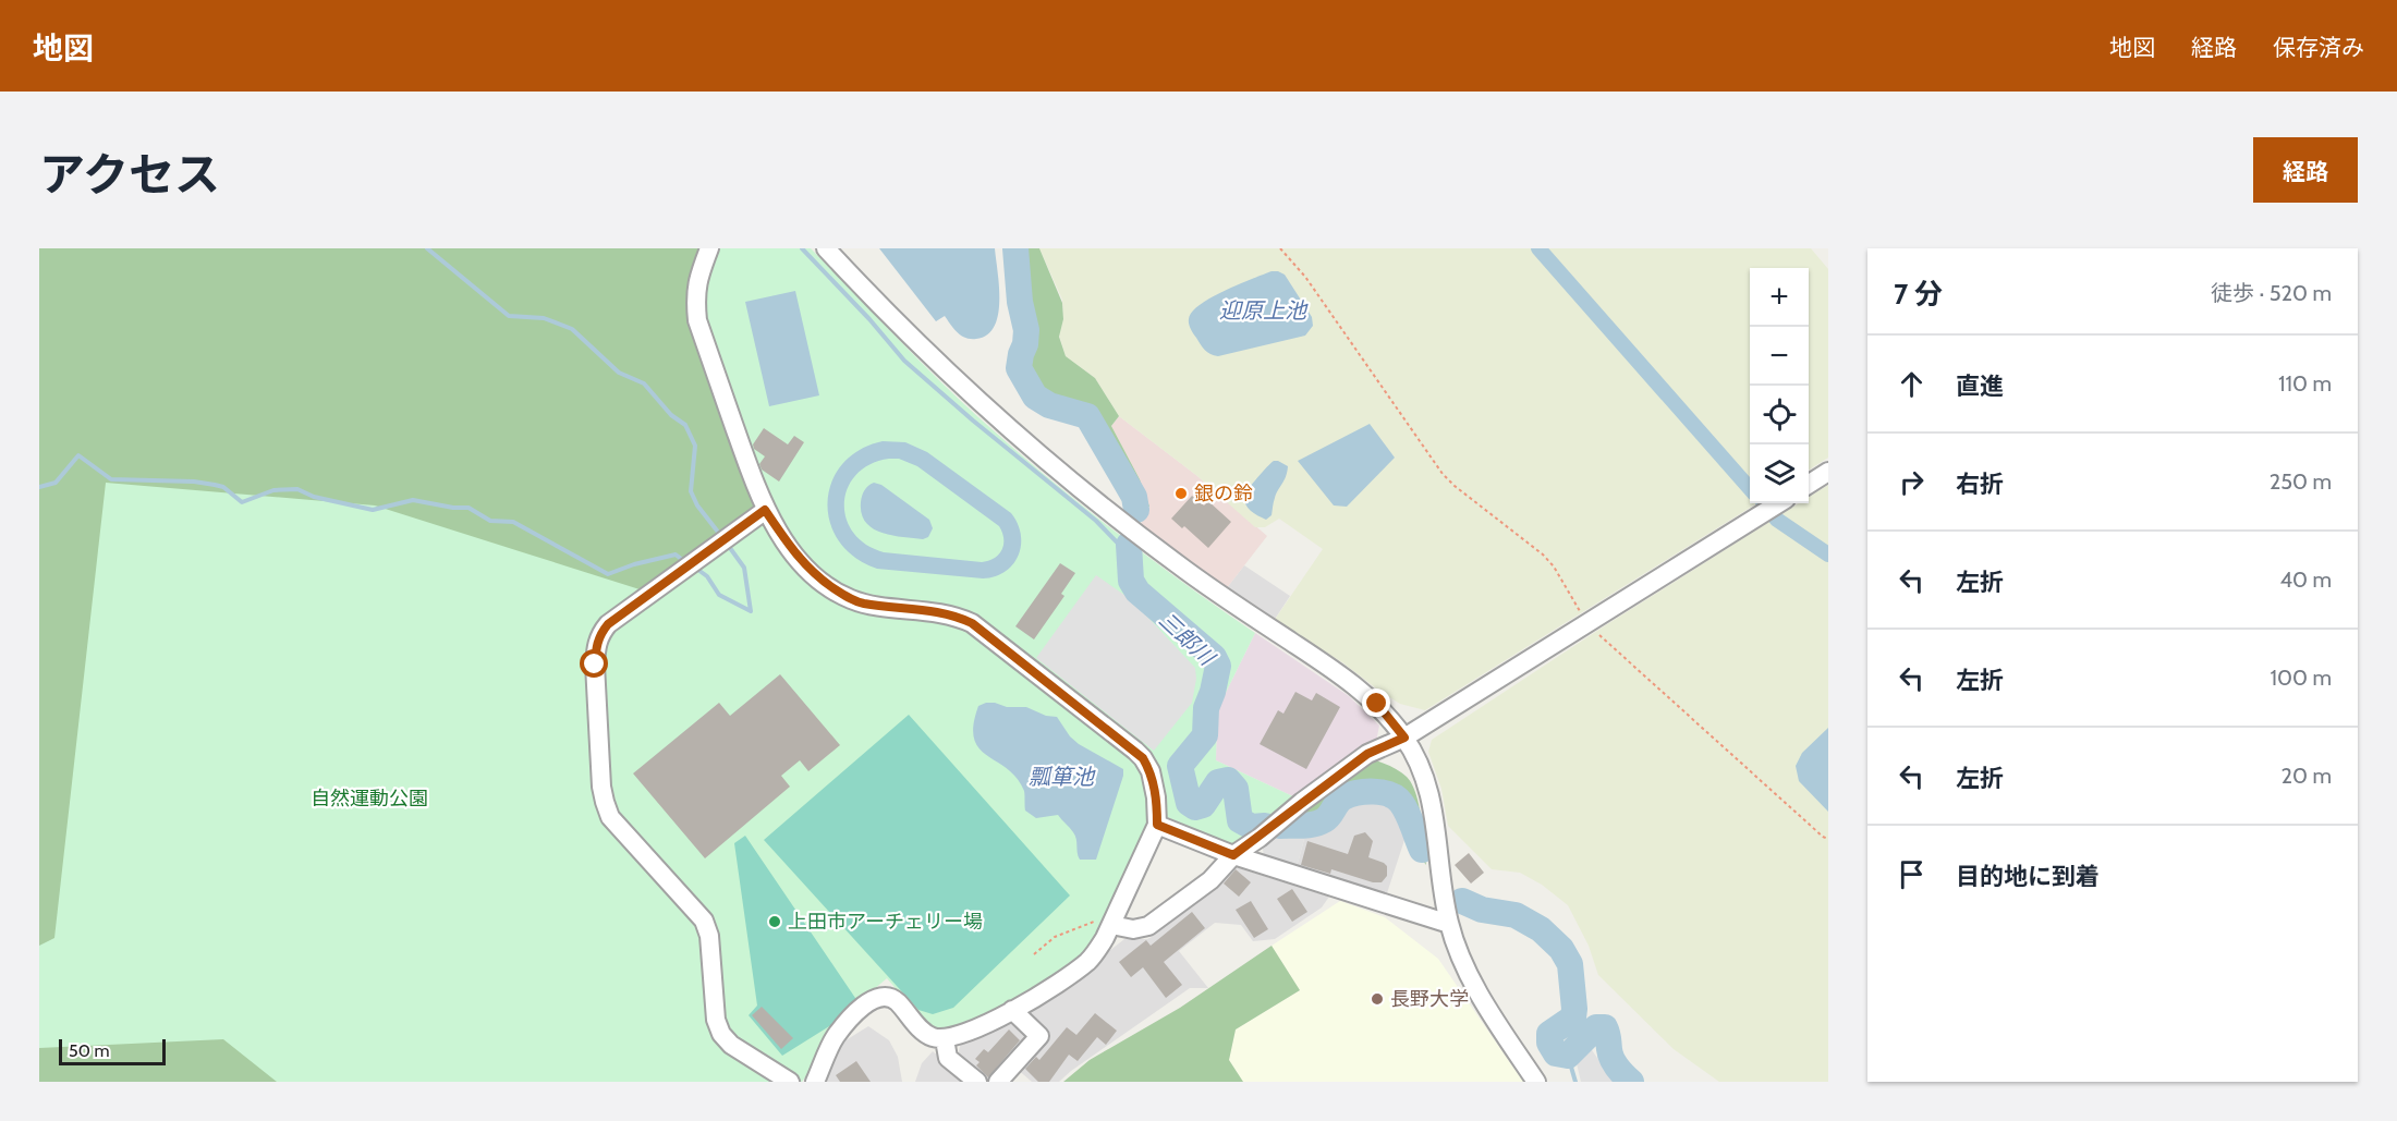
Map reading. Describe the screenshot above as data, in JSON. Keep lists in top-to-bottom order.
{
  "water": ["迎原上池", "三郎川", "瓢箪池"],
  "parks": ["自然運動公園"],
  "places": ["銀の鈴", "上田市アーチェリー場", "長野大学"],
  "scale_bar": "50 m",
  "page": {
    "header": "地図",
    "nav": ["地図", "経路", "保存済み"],
    "title": "アクセス",
    "buttons": "経路",
    "heading": ["7 分", "徒歩 · 520 m"],
    "map_buttons": ["+", "−"],
    "list": [
      ["直進", "110 m"],
      ["右折", "250 m"],
      ["左折", "40 m"],
      ["左折", "100 m"],
      ["左折", "20 m"],
      "目的地に到着"
    ],
    "scale": "50 m"
  }
}
